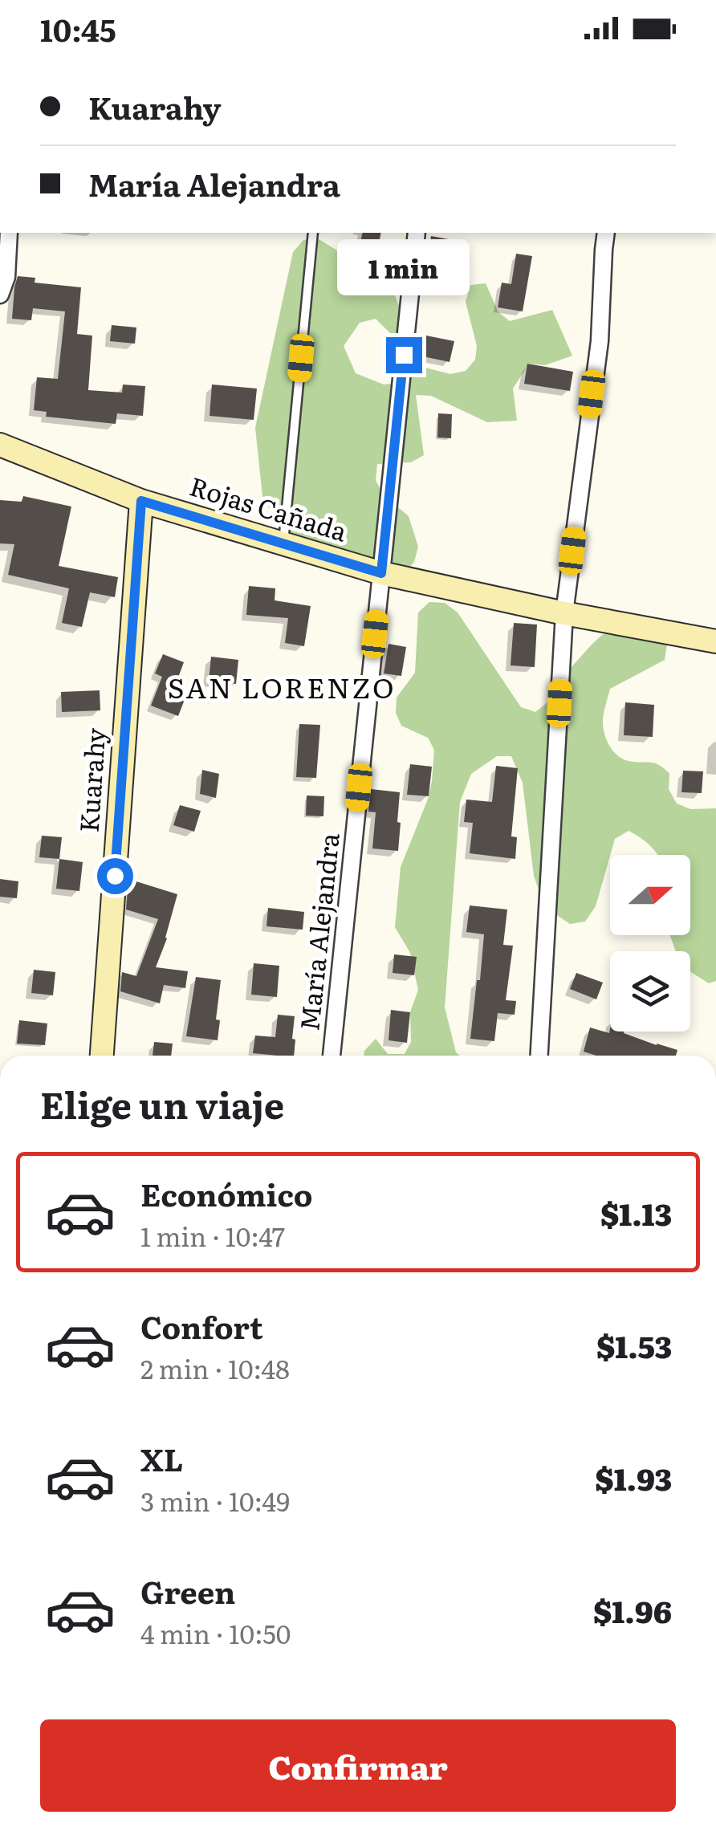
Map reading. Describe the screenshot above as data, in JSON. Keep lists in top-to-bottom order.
{
  "streets": {
    "main road": ["Rojas Cañada", "Kuarahy"],
    "street": ["María Alejandra"]
  },
  "crossings": [
    ["Rojas Cañada", "Kuarahy"],
    ["Rojas Cañada", "María Alejandra"]
  ],
  "districts": ["SAN LORENZO"],
  "north": "right",
  "page": {
    "status": "10:45",
    "banner": ["Kuarahy", "María Alejandra"],
    "bubble": "1 min",
    "heading": "Elige un viaje",
    "list": [
      {
        "name": "Económico",
        "note": "1 min · 10:47",
        "value": "$1.13"
      },
      {
        "name": "Confort",
        "note": "2 min · 10:48",
        "value": "$1.53"
      },
      {
        "name": "XL",
        "note": "3 min · 10:49",
        "value": "$1.93"
      },
      {
        "name": "Green",
        "note": "4 min · 10:50",
        "value": "$1.96"
      }
    ],
    "buttons": "Confirmar"
  }
}
